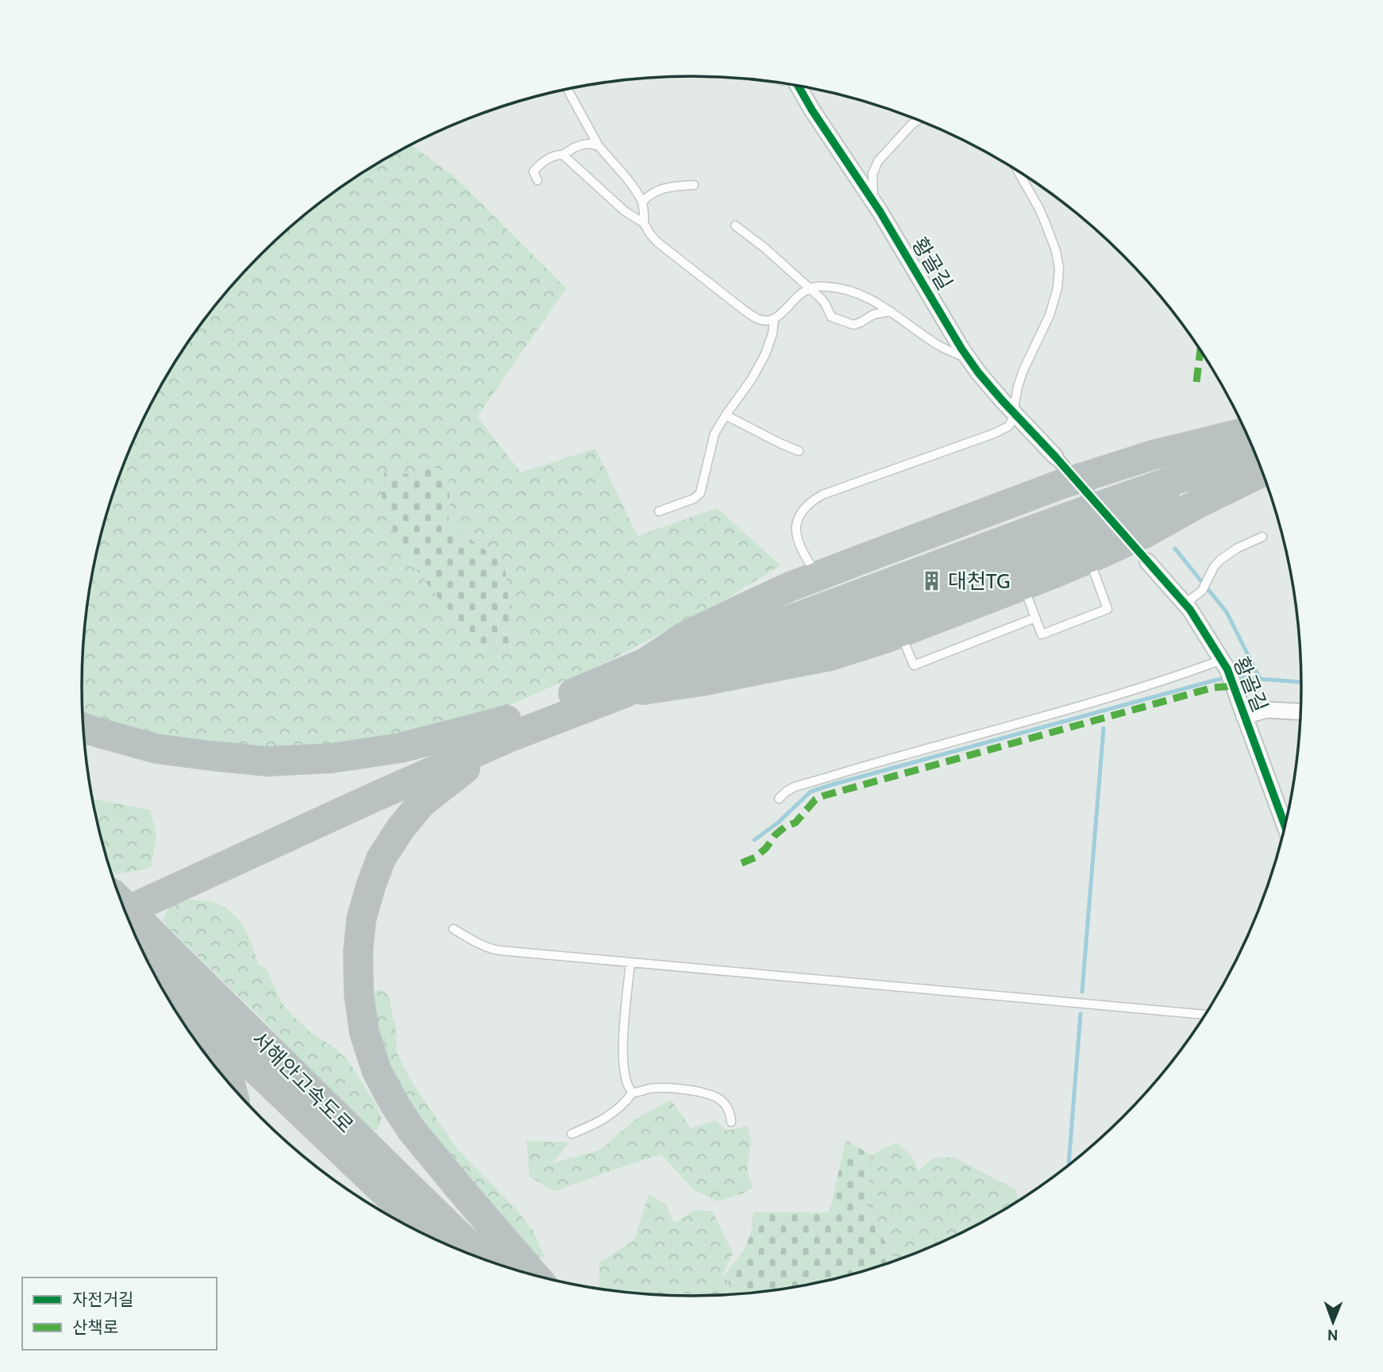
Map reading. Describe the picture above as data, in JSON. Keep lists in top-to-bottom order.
{
  "streets": {
    "highway": ["서해안고속도로"],
    "street": ["황골길"]
  },
  "places": {
    "building": ["대천TG"]
  },
  "legend": ["자전거길", "산책로"],
  "north": "bottom"
}
